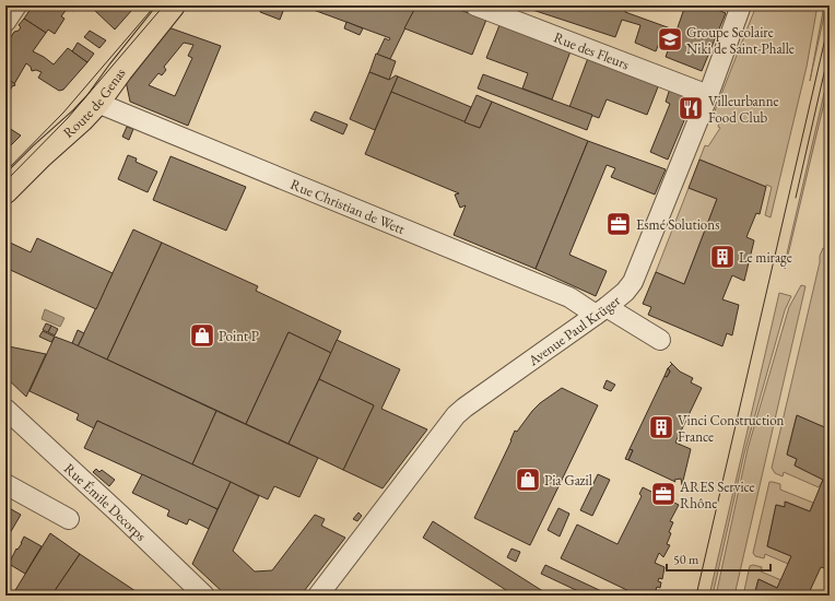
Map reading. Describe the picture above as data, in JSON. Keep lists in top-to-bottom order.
{
  "streets": {
    "main road": ["Route de Genas"],
    "street": [
      "Rue des Fleurs",
      "Rue Christian de Wett",
      "Avenue Paul Krüger",
      "Rue Émile Decorps"
    ]
  },
  "crossings": [
    ["Rue des Fleurs", "Avenue Paul Krüger"],
    ["Route de Genas", "Rue Christian de Wett"],
    ["Rue Christian de Wett", "Avenue Paul Krüger"]
  ],
  "places": {
    "school or university": ["Groupe Scolaire Niki de Saint-Phalle"],
    "restaurant": ["Villeurbanne Food Club"],
    "office": ["Esmé Solutions", "ARES Service Rhône"],
    "building": ["Le mirage", "Vinci Construction France"],
    "shop": ["Point P", "Pia Gazil"]
  },
  "scale_bar": "50 m"
}
